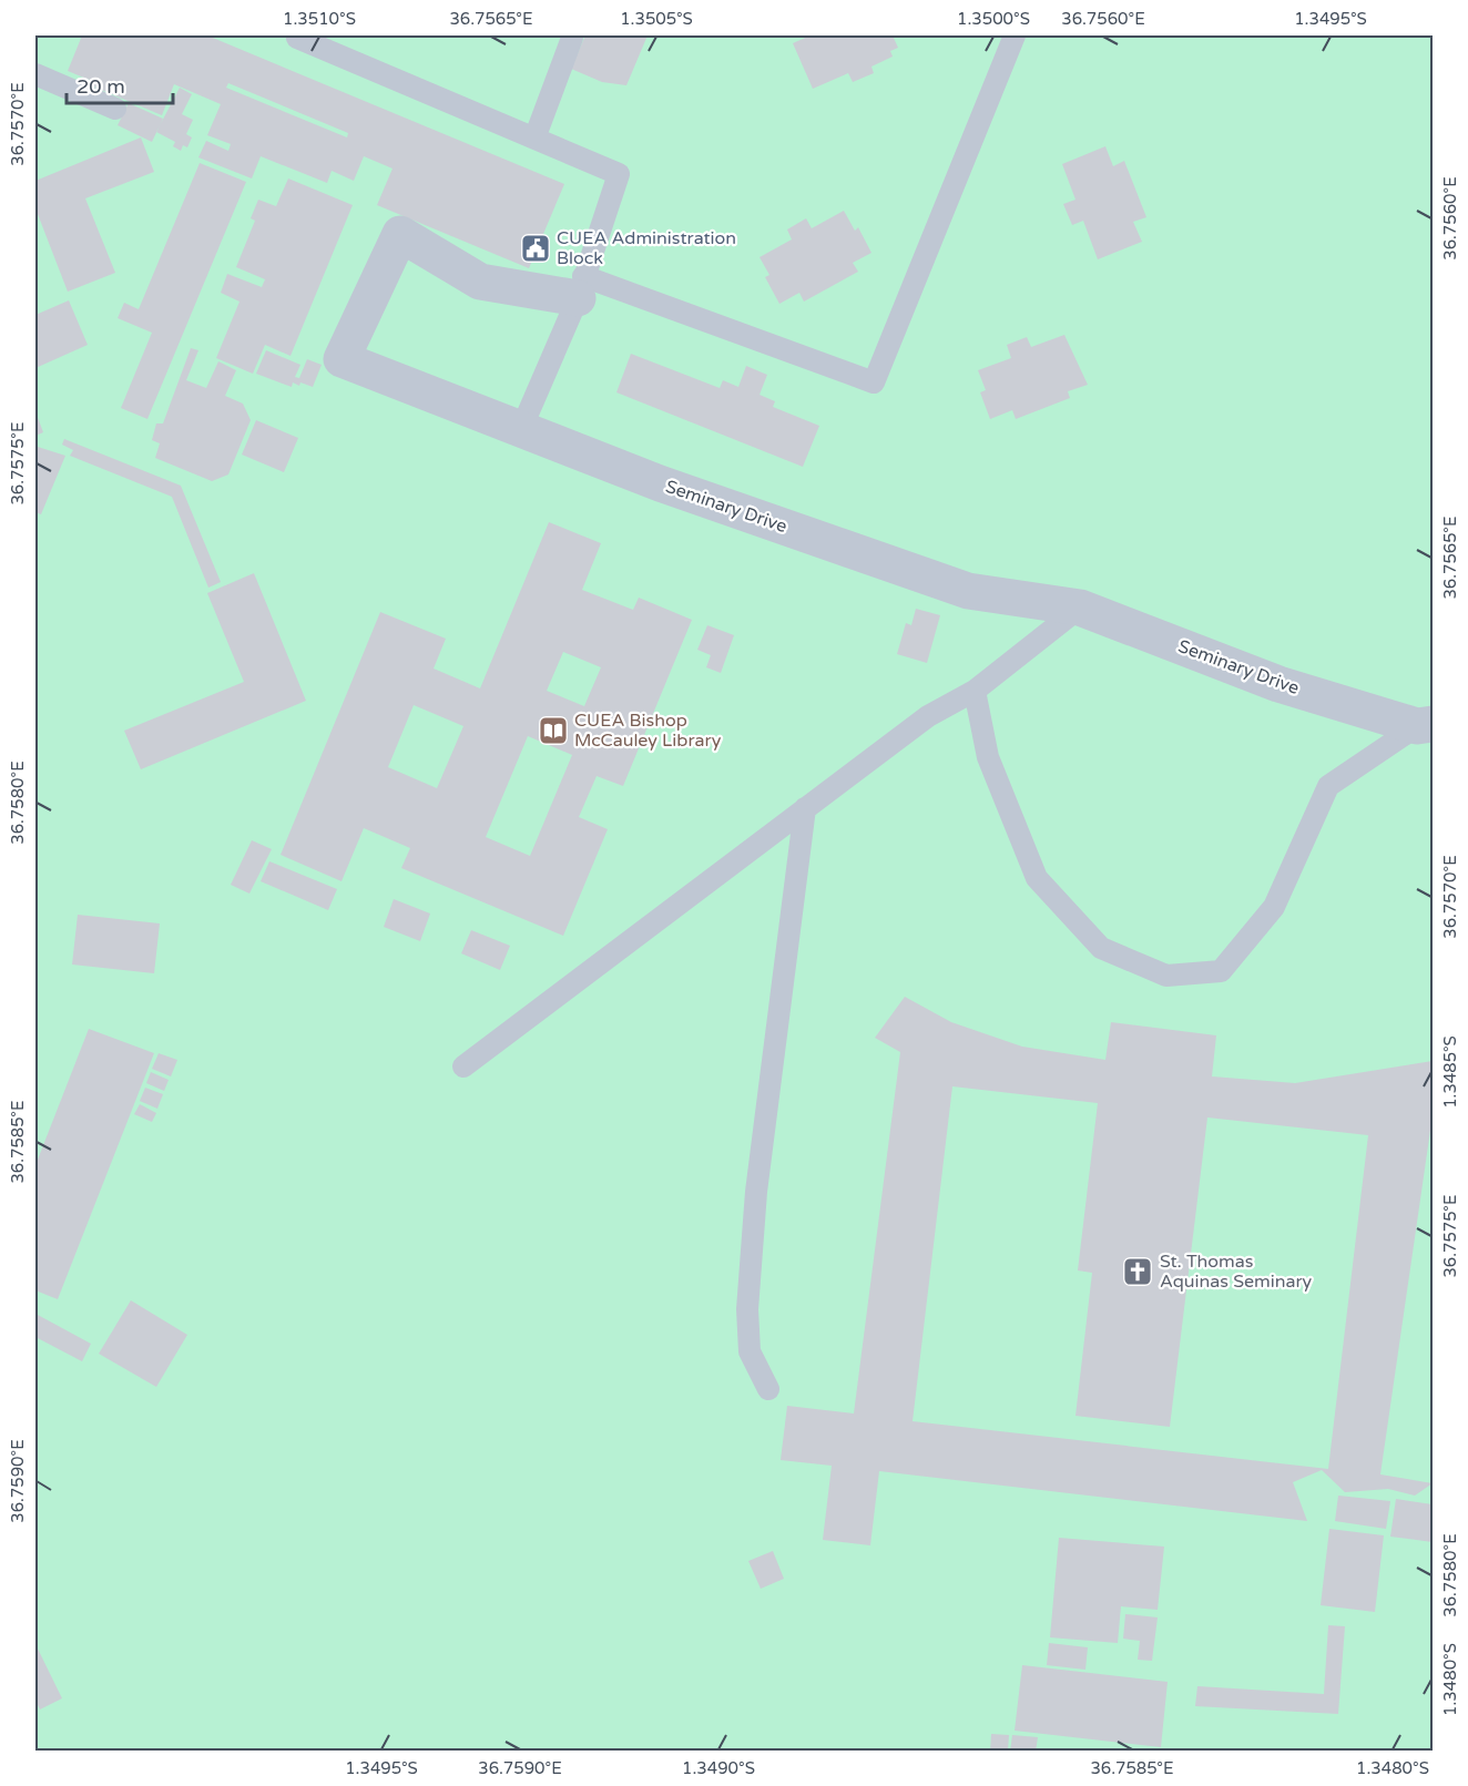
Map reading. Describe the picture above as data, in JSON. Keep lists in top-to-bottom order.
{
  "streets": {
    "street": ["Seminary Drive"]
  },
  "places": {
    "public building": ["CUEA Administration Block"],
    "library": ["CUEA Bishop McCauley Library"],
    "church": ["St. Thomas Aquinas Seminary"]
  },
  "scale_bar": "20 m",
  "coordinates": [
    "1.3510°S",
    "36.7565°E",
    "1.3505°S",
    "1.3500°S",
    "36.7560°E",
    "1.3495°S",
    "36.7570°E",
    "36.7575°E",
    "36.7580°E",
    "1.3485°S",
    "36.7585°E",
    "36.7590°E",
    "1.3480°S",
    "1.3490°S"
  ]
}
